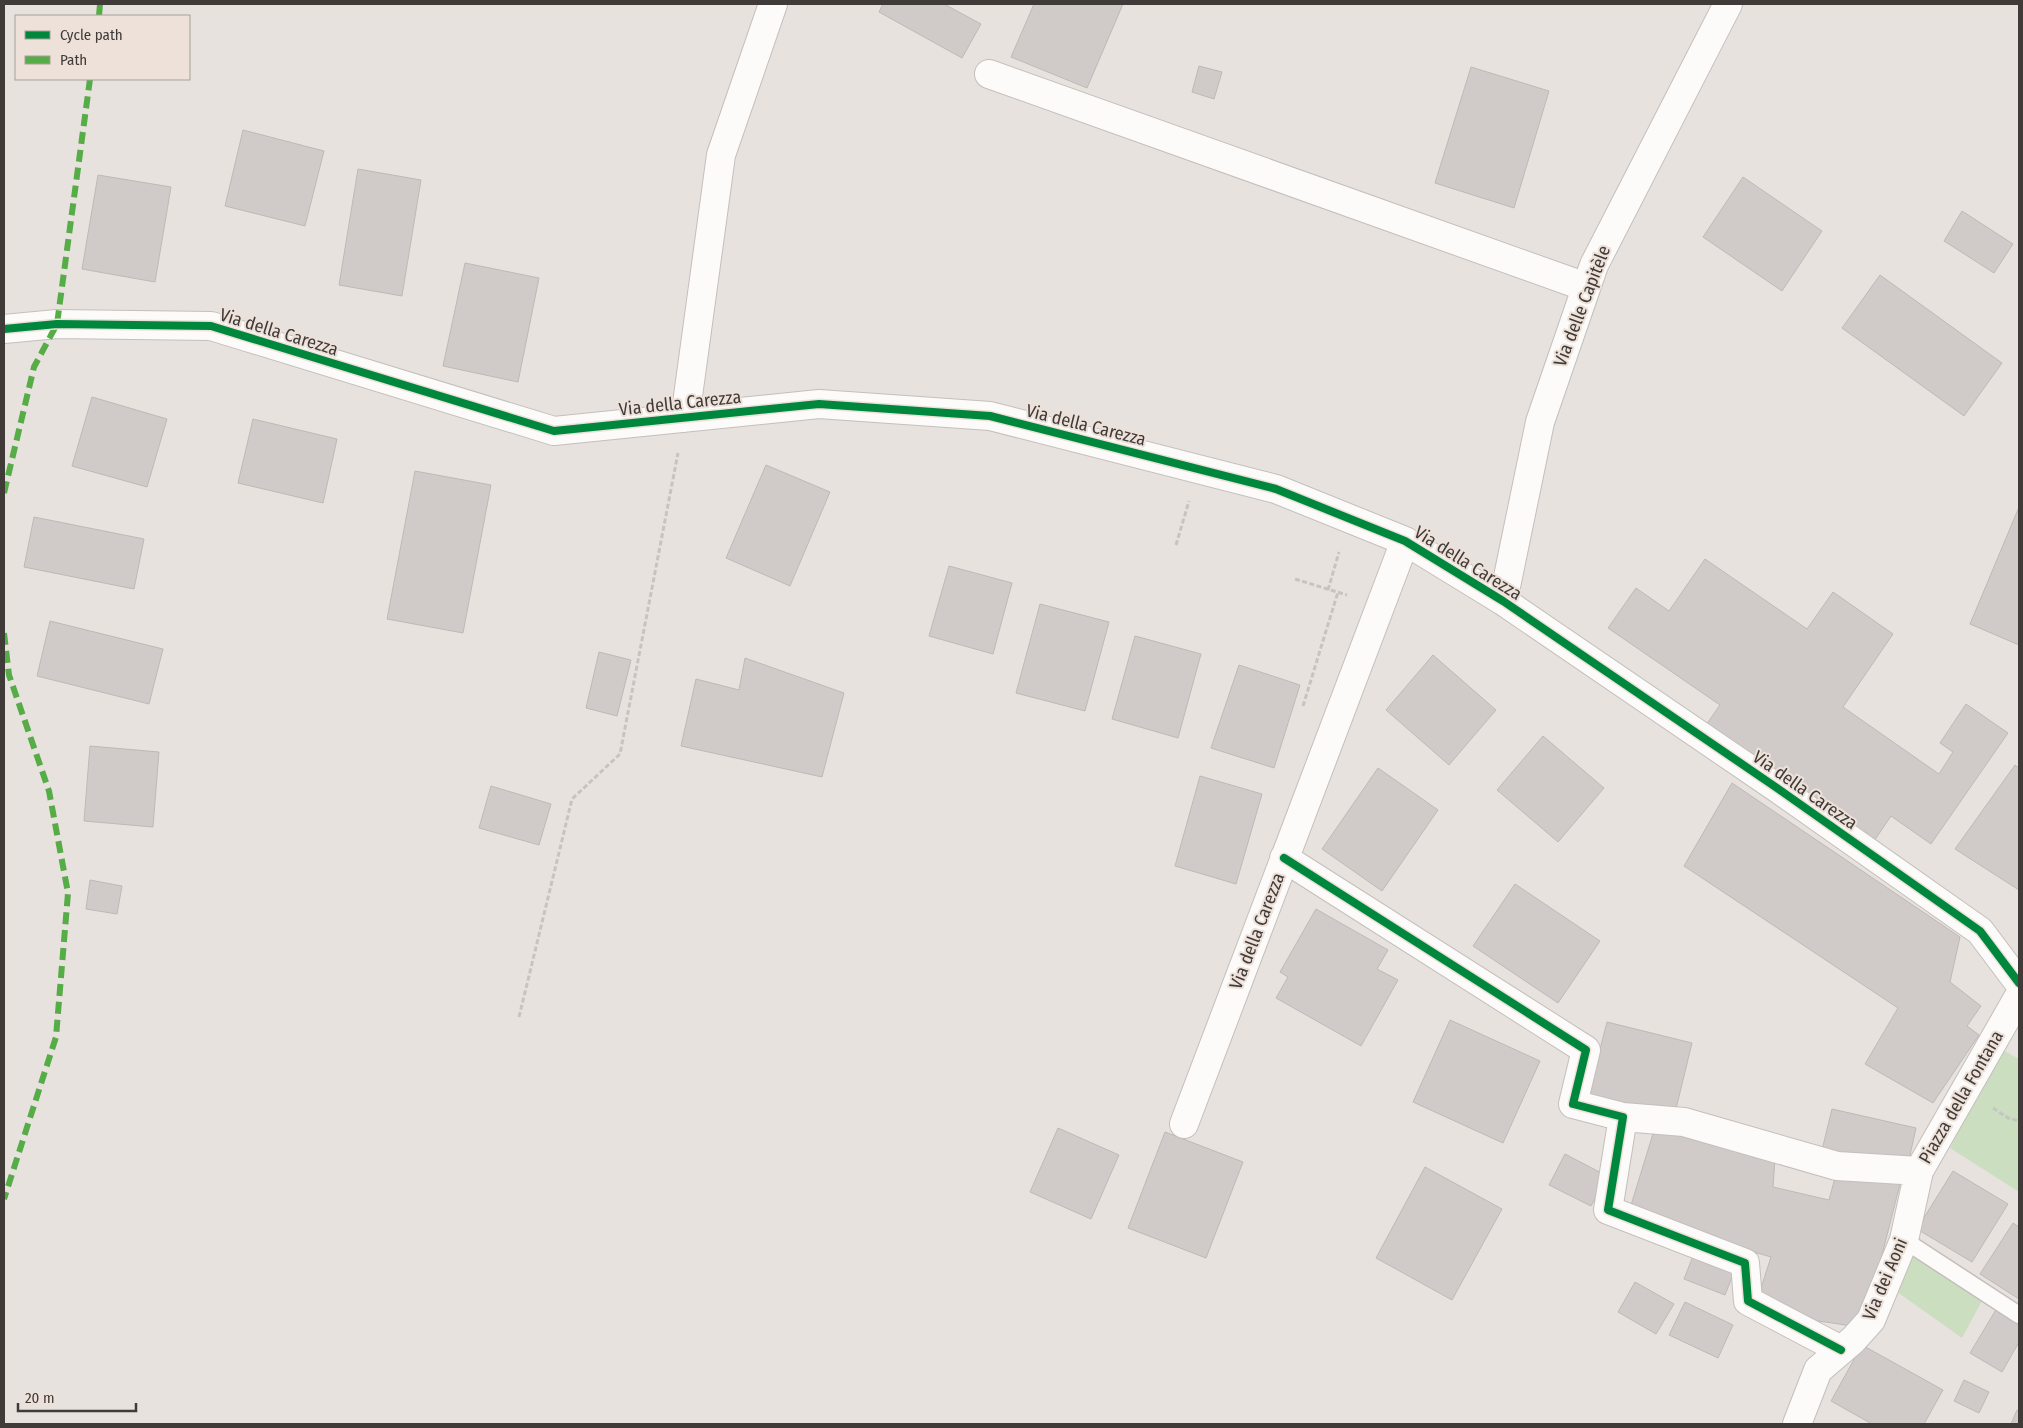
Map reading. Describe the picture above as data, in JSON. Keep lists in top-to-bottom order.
{
  "streets": {
    "street": [
      "Via delle Capitèle",
      "Via della Carezza",
      "Piazza della Fontana",
      "Via dei Aoni"
    ]
  },
  "crossings": [
    ["Via delle Capitèle", "Via della Carezza"],
    ["Piazza della Fontana", "Via dei Aoni"]
  ],
  "legend": ["Cycle path", "Path"],
  "scale_bar": "20 m"
}
